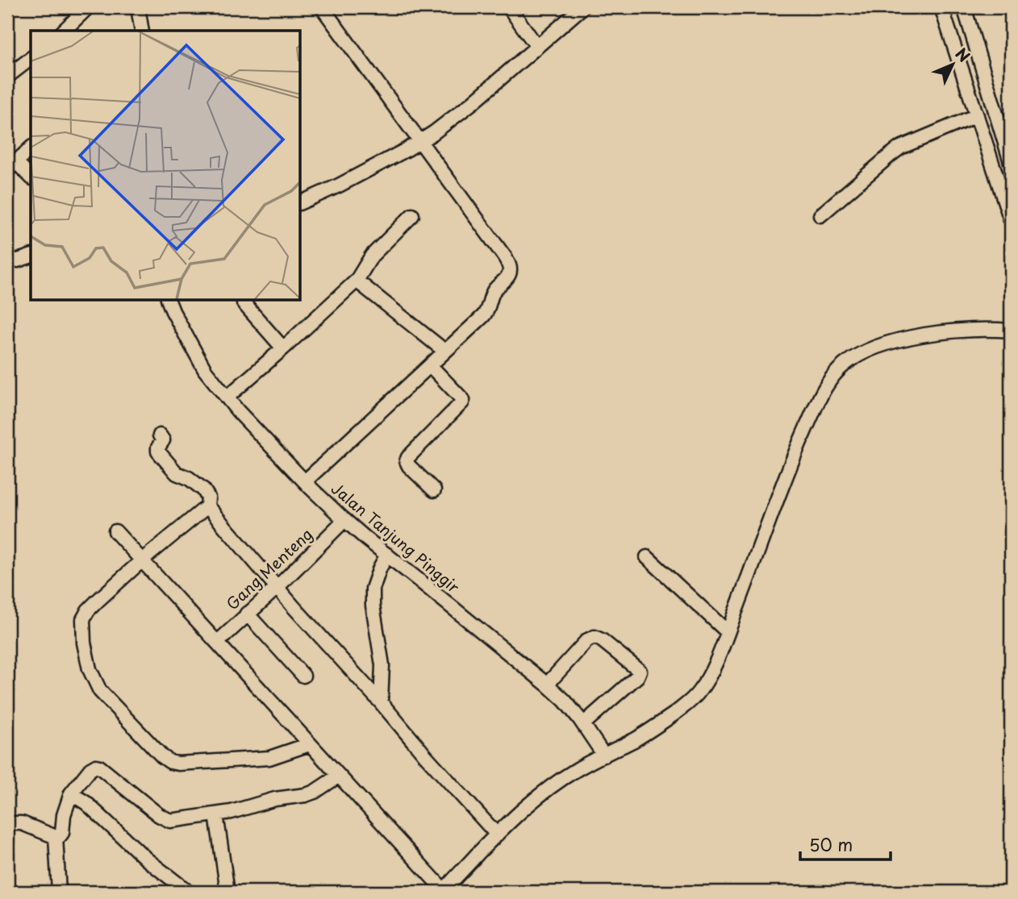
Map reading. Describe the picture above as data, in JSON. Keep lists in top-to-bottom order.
{
  "streets": {
    "street": ["Jalan Tanjung Pinggir", "Gang Menteng"]
  },
  "crossings": [
    ["Jalan Tanjung Pinggir", "Gang Menteng"]
  ],
  "scale_bar": "50 m",
  "north": "top right"
}
